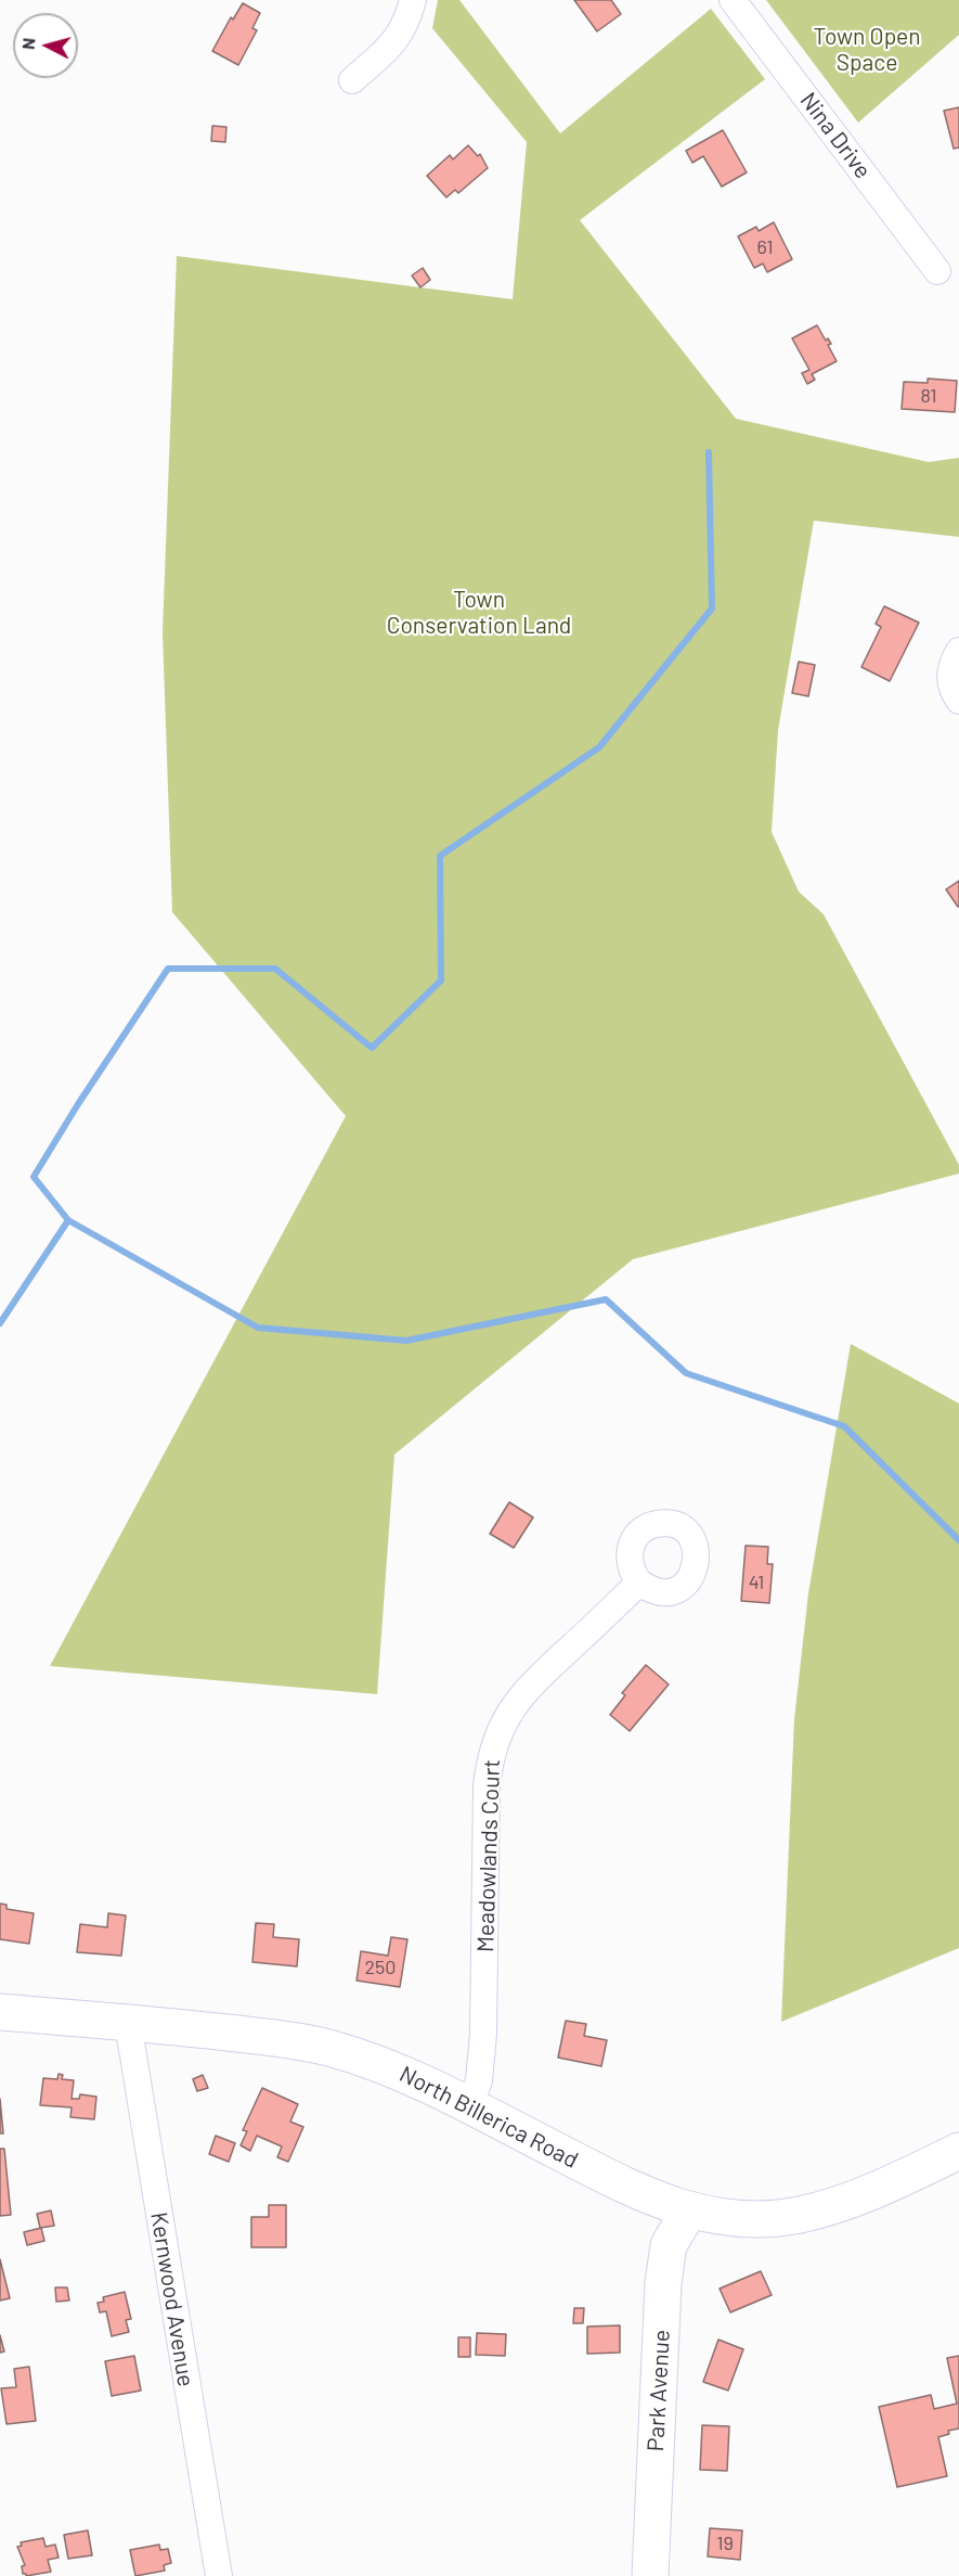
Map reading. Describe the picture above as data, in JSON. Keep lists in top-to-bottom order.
{
  "streets": {
    "main road": ["North Billerica Road", "Park Avenue"],
    "street": ["Nina Drive", "Meadowlands Court", "Kernwood Avenue"]
  },
  "crossings": [
    ["Meadowlands Court", "North Billerica Road"],
    ["North Billerica Road", "Kernwood Avenue"],
    ["North Billerica Road", "Park Avenue"]
  ],
  "parks": ["Town Open Space", "Town Conservation Land"],
  "house_numbers": [
    "61",
    "81",
    "41",
    "250",
    "19"
  ],
  "north": "left"
}
